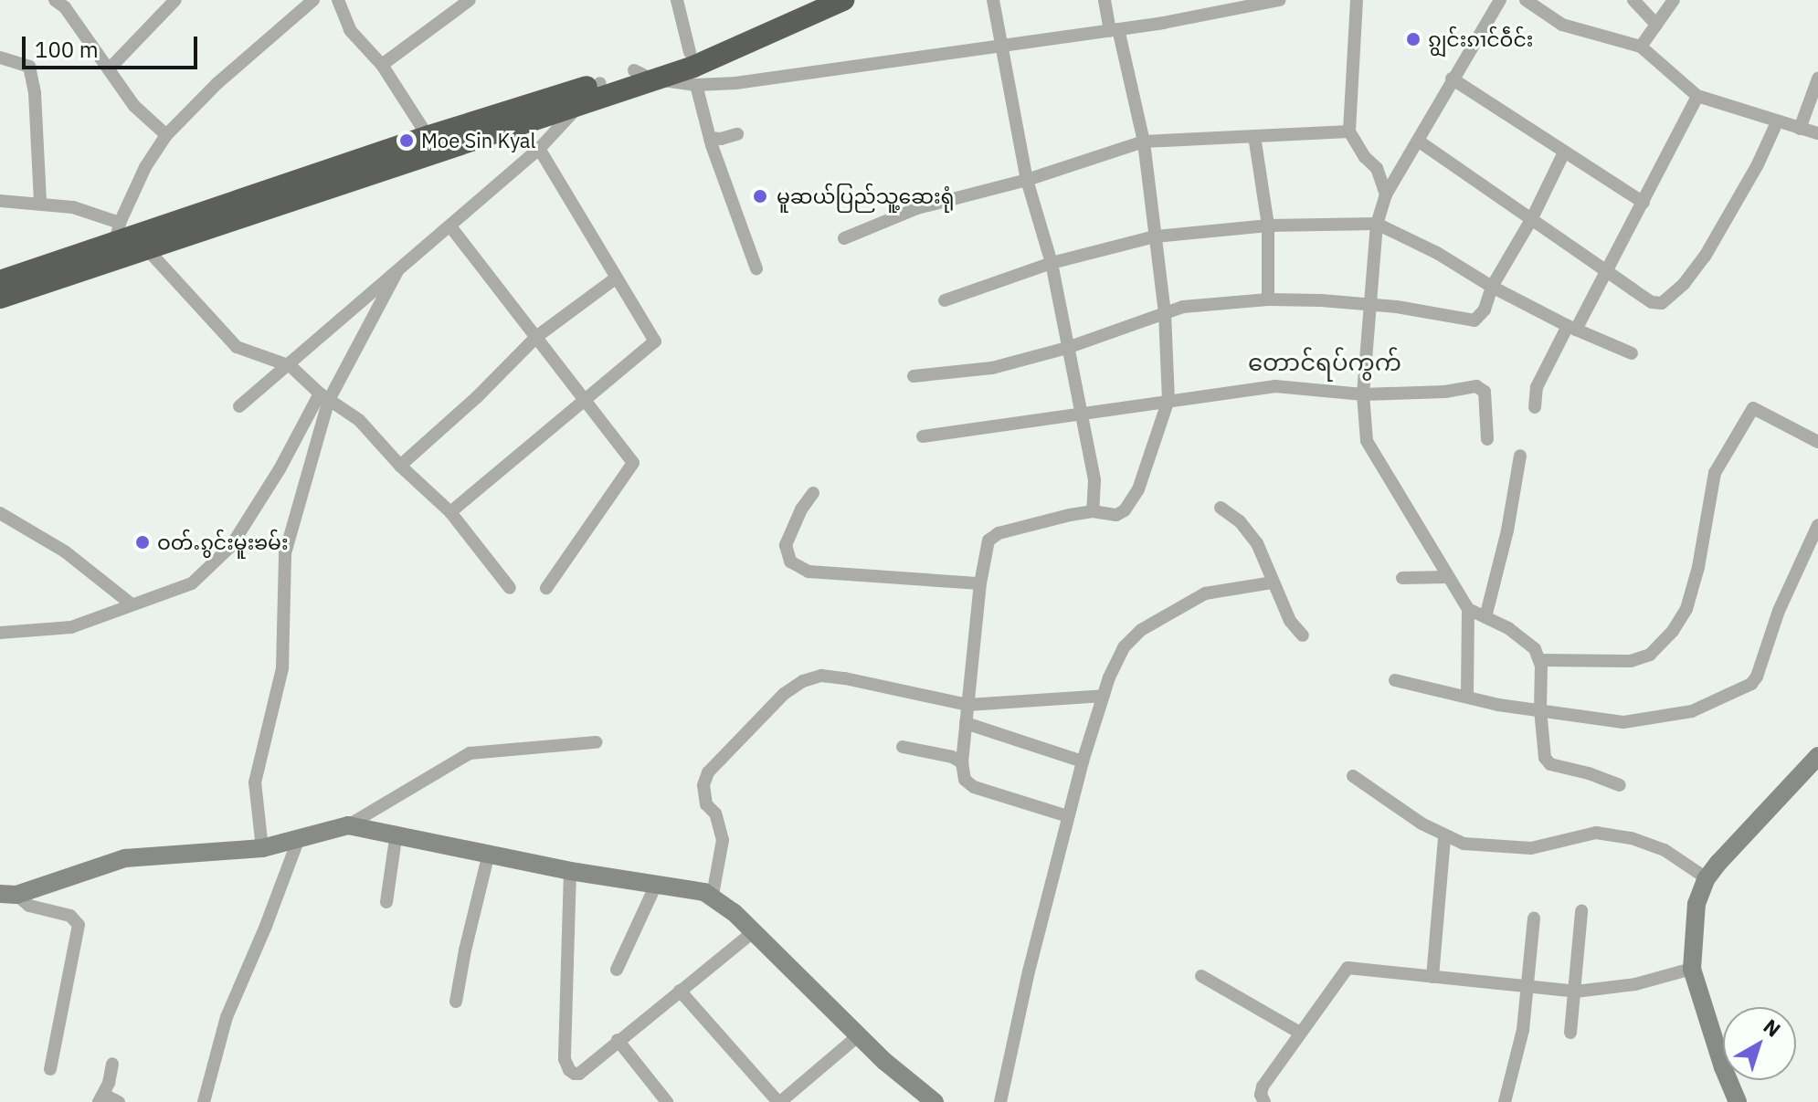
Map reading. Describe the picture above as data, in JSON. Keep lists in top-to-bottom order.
{
  "districts": ["တောင်ရပ်ကွက်"],
  "places": [
    "ၵျွင်းၵၢင်ဝဵင်း",
    "Moe Sin Kyal",
    "မူဆယ်ပြည်သူ့ဆေးရုံ",
    "ဝတ်ႉၵွင်းမူးၶမ်း"
  ],
  "scale_bar": "100 m",
  "north": "top right"
}
